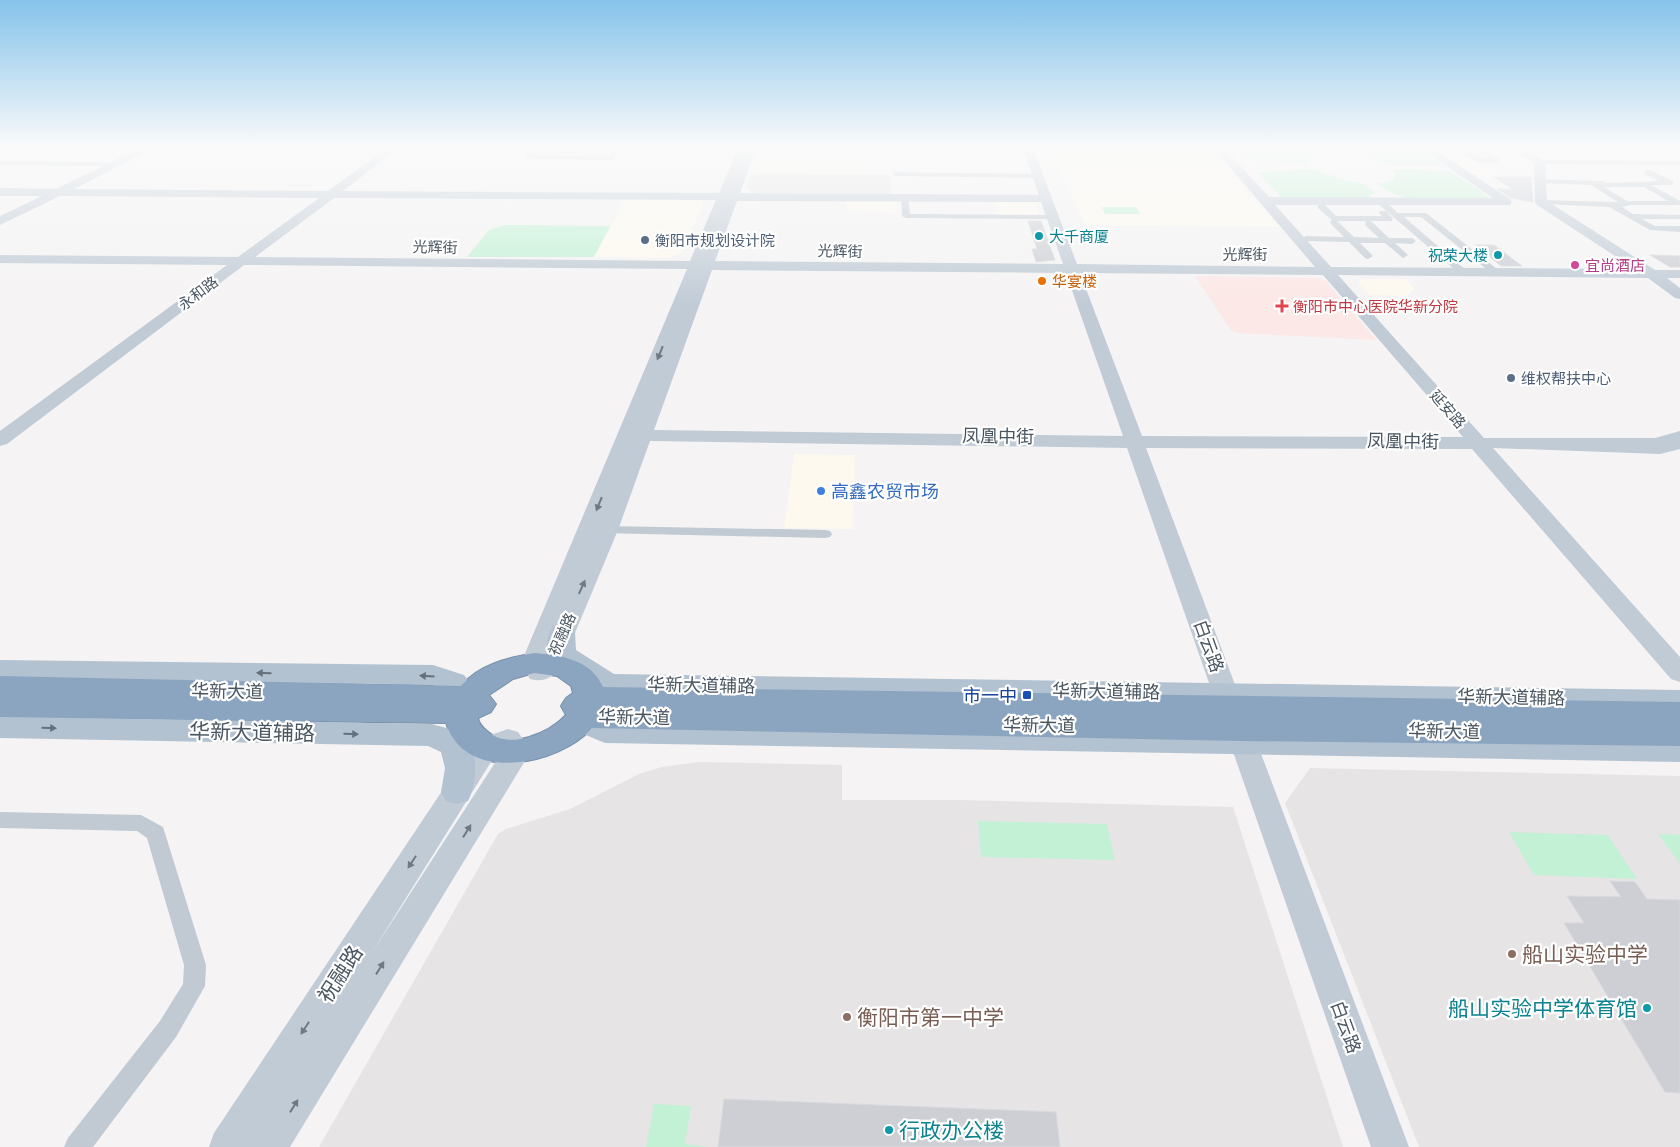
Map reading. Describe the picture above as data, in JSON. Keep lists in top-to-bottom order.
{
  "streets": {
    "highway": ["华新大道"],
    "main road": ["华新大道辅路"],
    "street": [
      "光辉街",
      "永和路",
      "延安路",
      "凤凰中街",
      "祝融路",
      "白云路"
    ]
  },
  "crossings": [
    ["光辉街", "永和路"],
    ["光辉街", "延安路"],
    ["光辉街", "祝融路"],
    ["光辉街", "白云路"],
    ["延安路", "凤凰中街"],
    ["凤凰中街", "祝融路"],
    ["凤凰中街", "白云路"],
    ["祝融路", "华新大道辅路"],
    ["祝融路", "华新大道"],
    ["白云路", "华新大道辅路"],
    ["白云路", "华新大道"],
    ["华新大道辅路", "华新大道"]
  ],
  "places": {
    "other": [
      "大千商厦",
      "衡阳市规划设计院",
      "祝荣大楼",
      "宜尚酒店",
      "华宴楼",
      "维权帮扶中心",
      "高鑫农贸市场",
      "船山实验中学",
      "船山实验中学体育馆",
      "衡阳市第一中学",
      "行政办公楼"
    ],
    "health": ["衡阳市中心医院华新分院"],
    "transit": ["市一中"]
  }
}
